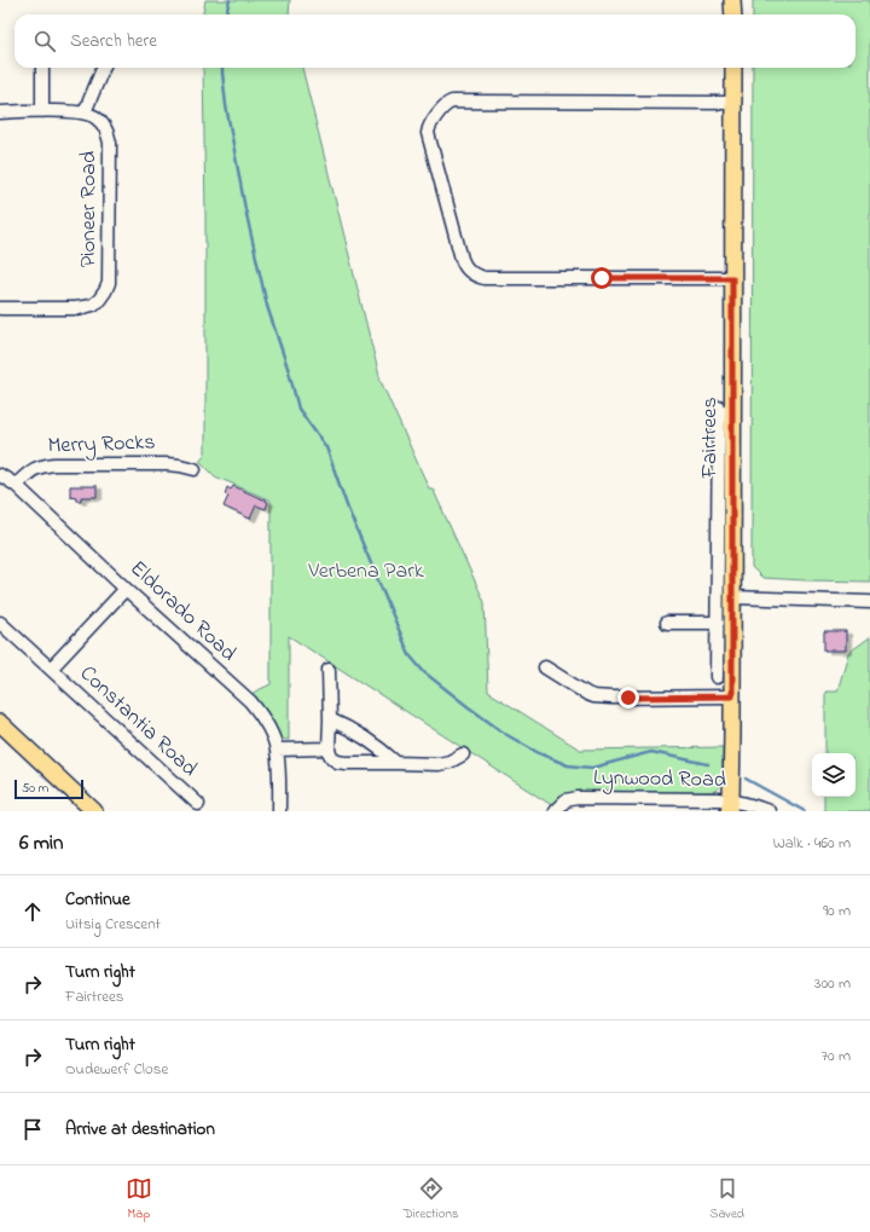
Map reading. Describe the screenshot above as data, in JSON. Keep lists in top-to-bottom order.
{
  "streets": {
    "main road": ["Fairtrees"],
    "street": [
      "Pioneer Road",
      "Merry Rocks",
      "Eldorado Road",
      "Constantia Road",
      "Lynwood Road"
    ]
  },
  "crossings": [
    ["Fairtrees", "Lynwood Road"],
    ["Merry Rocks", "Eldorado Road"],
    ["Eldorado Road", "Constantia Road"]
  ],
  "parks": ["Verbena Park"],
  "scale_bar": "50 m",
  "page": {
    "search": "Search here",
    "scale": "50 m",
    "heading": ["6 min", "Walk · 460 m"],
    "list": [
      ["Continue", "Uitsig Crescent", "90 m"],
      ["Turn right", "Fairtrees", "300 m"],
      ["Turn right", "Oudewerf Close", "70 m"],
      "Arrive at destination"
    ],
    "nav": ["Map", "Directions", "Saved"]
  }
}
